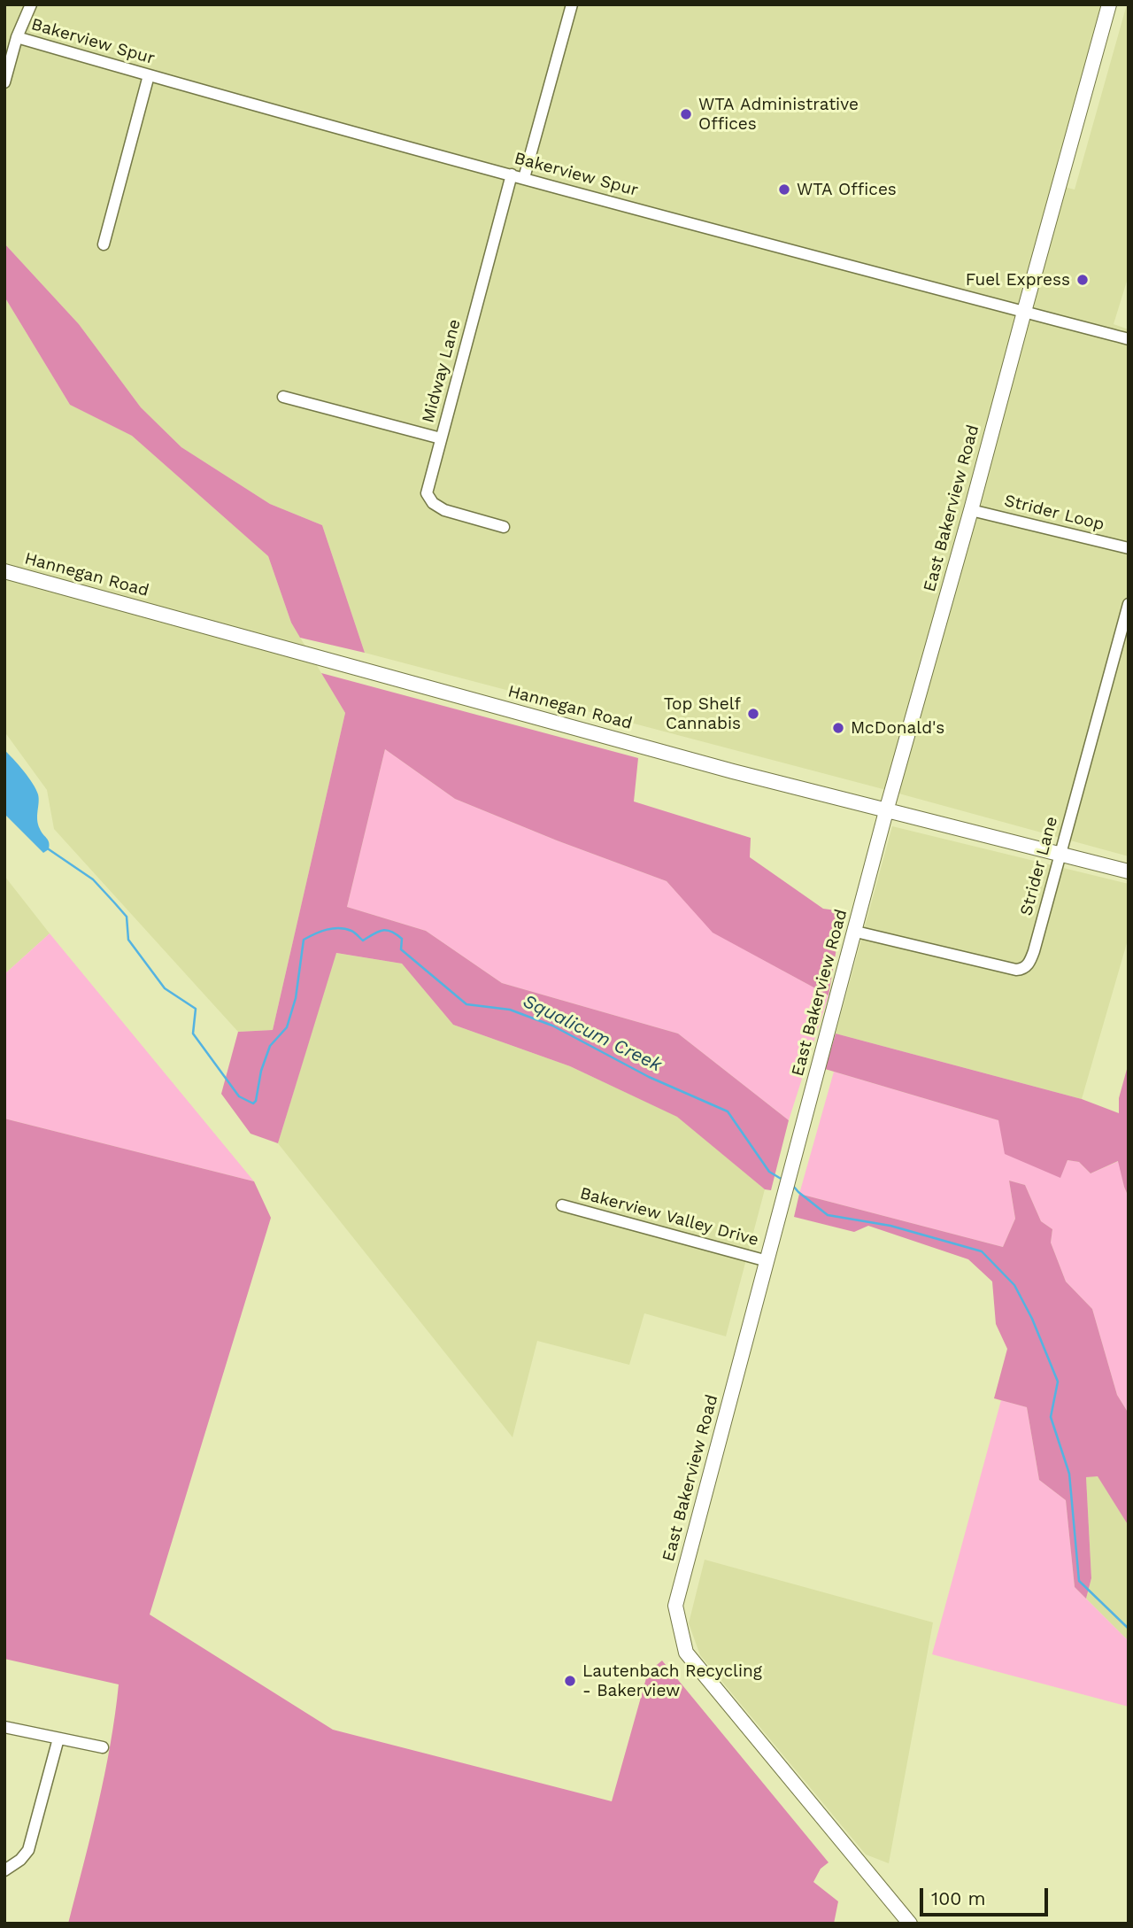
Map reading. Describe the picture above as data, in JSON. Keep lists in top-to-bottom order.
{
  "streets": {
    "main road": ["East Bakerview Road", "Hannegan Road"],
    "street": [
      "Bakerview Spur",
      "Midway Lane",
      "Strider Loop",
      "Strider Lane",
      "Bakerview Valley Drive"
    ]
  },
  "crossings": [
    ["Bakerview Spur", "Midway Lane"],
    ["Bakerview Spur", "East Bakerview Road"],
    ["East Bakerview Road", "Strider Loop"],
    ["East Bakerview Road", "Hannegan Road"],
    ["East Bakerview Road", "Strider Lane"],
    ["East Bakerview Road", "Bakerview Valley Drive"],
    ["Hannegan Road", "Strider Lane"]
  ],
  "water": ["Squalicum Creek"],
  "places": [
    "WTA Administrative Offices",
    "WTA Offices",
    "Fuel Express",
    "Top Shelf Cannabis",
    "McDonald's",
    "Lautenbach Recycling - Bakerview"
  ],
  "scale_bar": "100 m"
}
